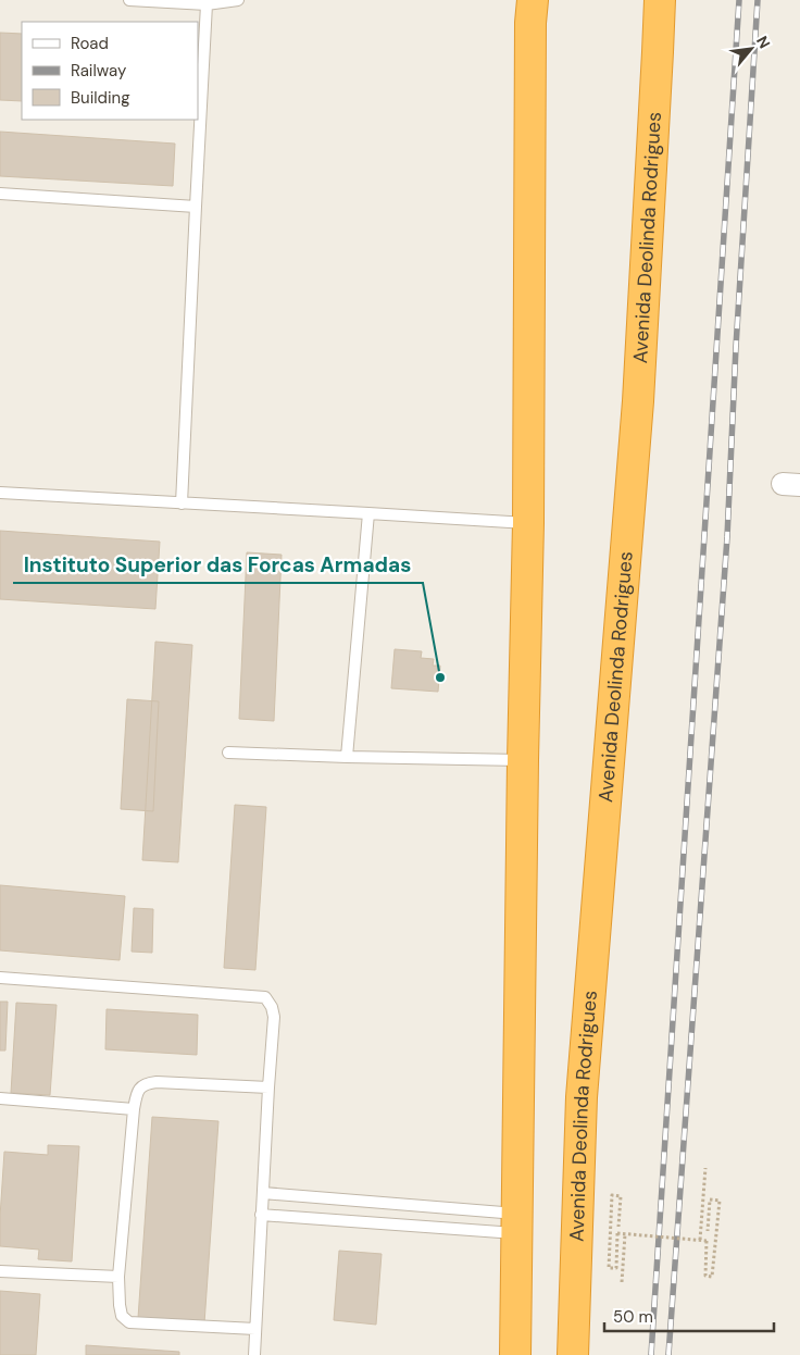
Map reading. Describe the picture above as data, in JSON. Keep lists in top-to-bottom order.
{
  "streets": {
    "highway": ["Avenida Deolinda Rodrigues"]
  },
  "places": ["Instituto Superior das Forcas Armadas"],
  "legend": ["Road", "Railway", "Building"],
  "scale_bar": "50 m",
  "north": "top right"
}
